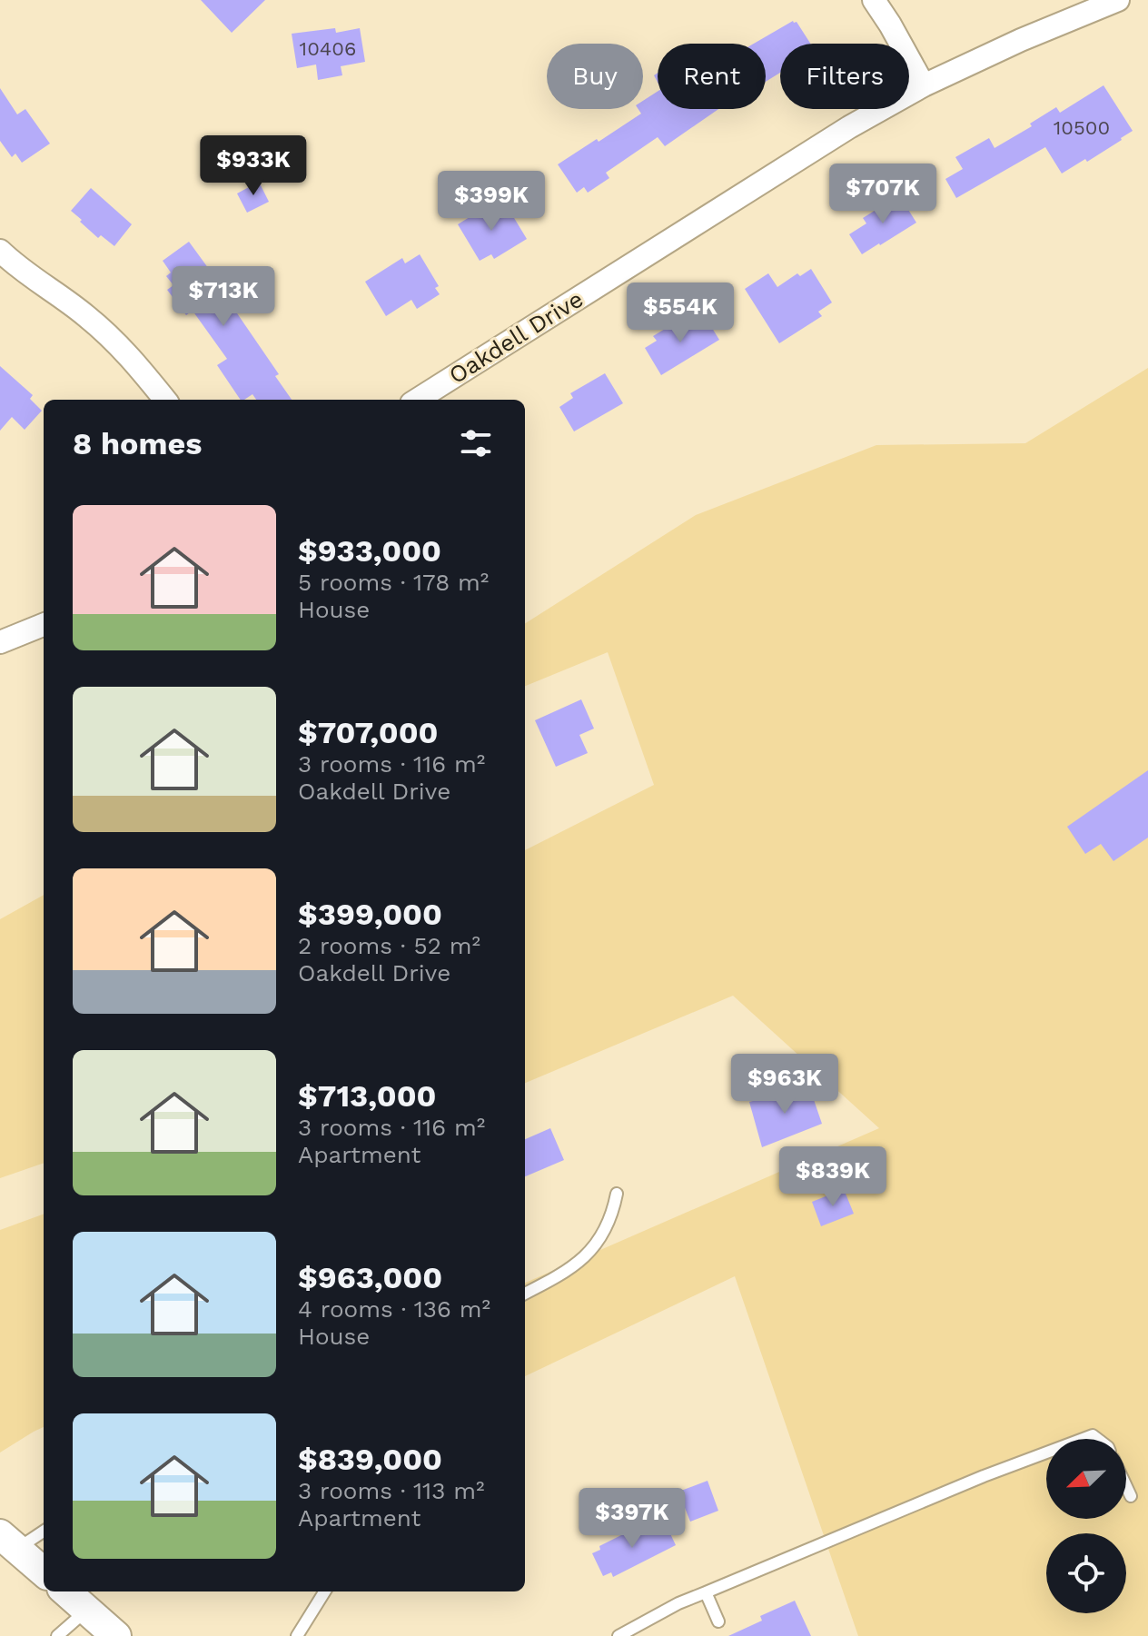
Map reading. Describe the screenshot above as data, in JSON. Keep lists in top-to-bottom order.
{
  "streets": {
    "street": ["Oakdell Drive"]
  },
  "house_numbers": ["10406", "10500"],
  "north": "bottom left",
  "page": {
    "chip": ["Buy", "Rent", "Filters"],
    "price": [
      "$933K",
      "$707K",
      "$399K",
      "$713K",
      "$554K",
      "$963K",
      "$839K",
      "$397K"
    ],
    "heading": "8 homes",
    "list": [
      {
        "name": "$933,000",
        "note": "5 rooms · 178 m² · House"
      },
      {
        "name": "$707,000",
        "note": "3 rooms · 116 m² · Oakdell Drive"
      },
      {
        "name": "$399,000",
        "note": "2 rooms · 52 m² · Oakdell Drive"
      },
      {
        "name": "$713,000",
        "note": "3 rooms · 116 m² · Apartment"
      },
      {
        "name": "$963,000",
        "note": "4 rooms · 136 m² · House"
      },
      {
        "name": "$839,000",
        "note": "3 rooms · 113 m² · Apartment"
      }
    ]
  }
}
